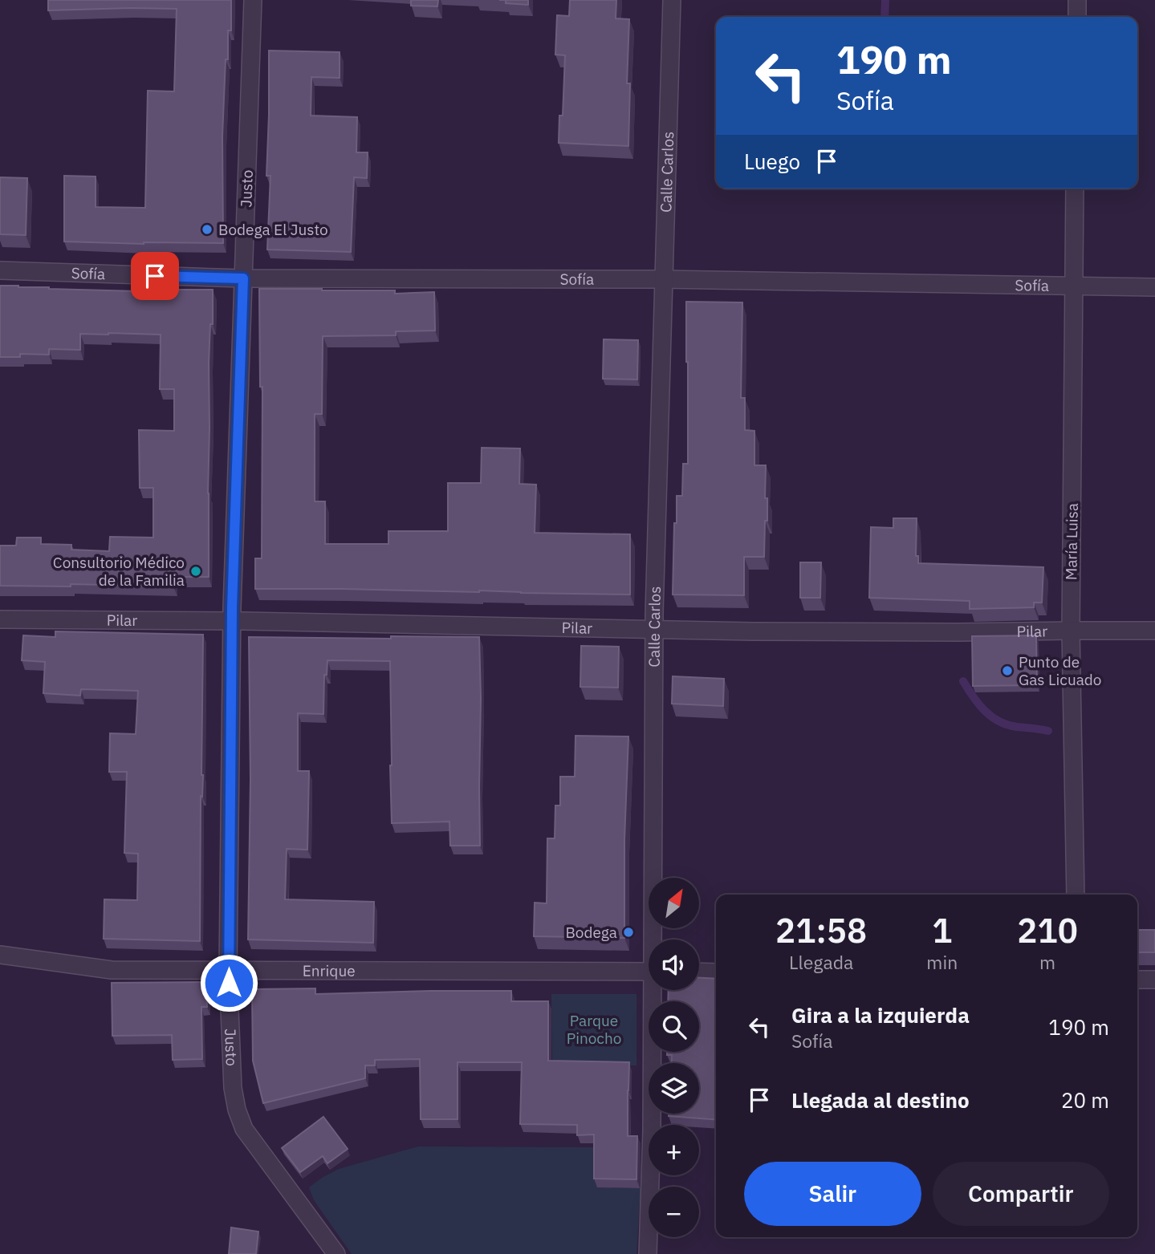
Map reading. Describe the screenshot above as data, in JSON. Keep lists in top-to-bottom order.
{
  "streets": {
    "street": [
      "Calle Carlos",
      "Justo",
      "Sofía",
      "María Luisa",
      "Pilar",
      "Enrique"
    ]
  },
  "crossings": [
    ["Calle Carlos", "Sofía"],
    ["Calle Carlos", "Pilar"],
    ["Justo", "Sofía"],
    ["Justo", "Pilar"],
    ["Justo", "Enrique"],
    ["Sofía", "María Luisa"],
    ["María Luisa", "Pilar"]
  ],
  "parks": ["Parque Pinocho"],
  "places": [
    "Bodega El Justo",
    "Consultorio Médico de la Familia",
    "Punto de Gas Licuado",
    "Bodega"
  ],
  "north": "top right",
  "page": {
    "turn": ["190 m", "Sofía"],
    "then": "Luego",
    "map_buttons": ["+", "−"],
    "eta": [
      "21:58",
      "Llegada",
      "1",
      "min",
      "210",
      "m"
    ],
    "list": [
      {
        "name": "Gira a la izquierda",
        "note": "Sofía",
        "value": "190 m"
      },
      {
        "name": "Llegada al destino",
        "value": "20 m"
      }
    ],
    "buttons": ["Salir", "Compartir"]
  }
}
